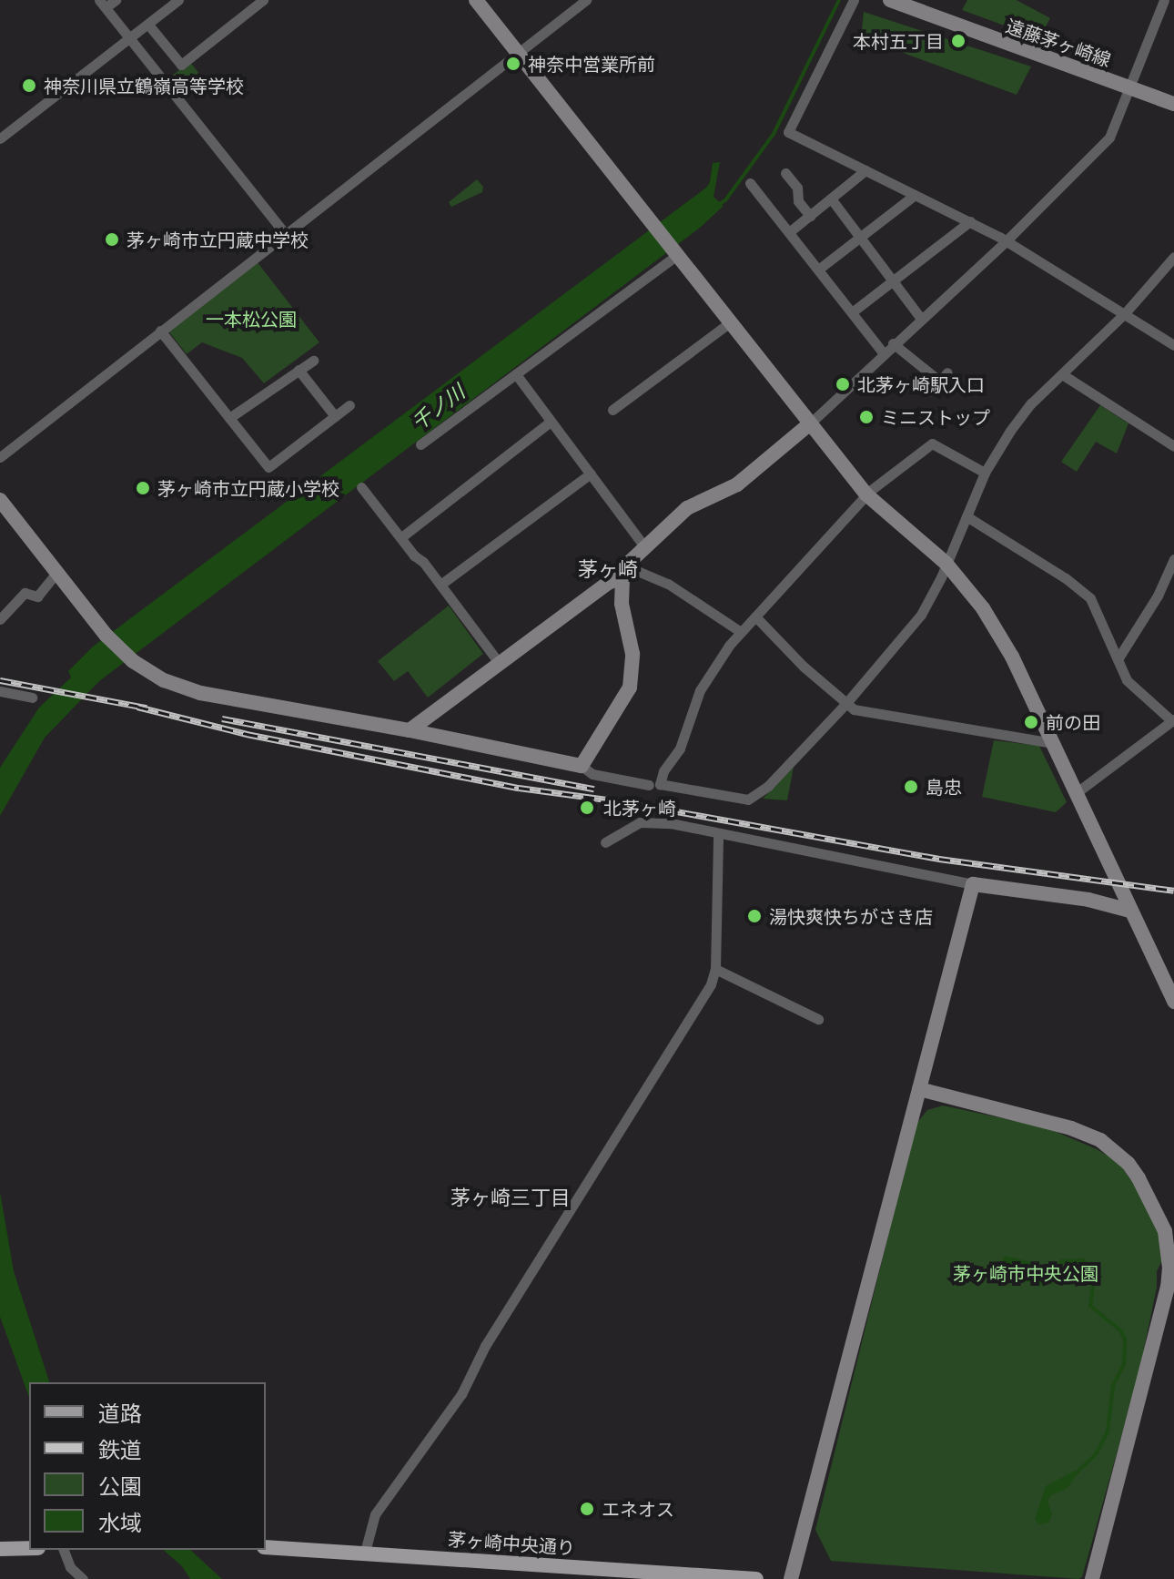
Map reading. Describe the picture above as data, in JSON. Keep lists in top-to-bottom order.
{
  "streets": {
    "main road": ["茅ヶ崎中央通り"],
    "street": ["遠藤茅ヶ崎線"]
  },
  "districts": ["茅ヶ崎", "茅ヶ崎三丁目"],
  "water": ["千ノ川"],
  "parks": ["一本松公園", "茅ヶ崎市中央公園"],
  "places": [
    "本村五丁目",
    "神奈中営業所前",
    "神奈川県立鶴嶺高等学校",
    "茅ヶ崎市立円蔵中学校",
    "北茅ヶ崎駅入口",
    "ミニストップ",
    "茅ヶ崎市立円蔵小学校",
    "前の田",
    "島忠",
    "北茅ヶ崎",
    "湯快爽快ちがさき店",
    "エネオス"
  ],
  "legend": [
    "道路",
    "鉄道",
    "公園",
    "水域"
  ]
}
